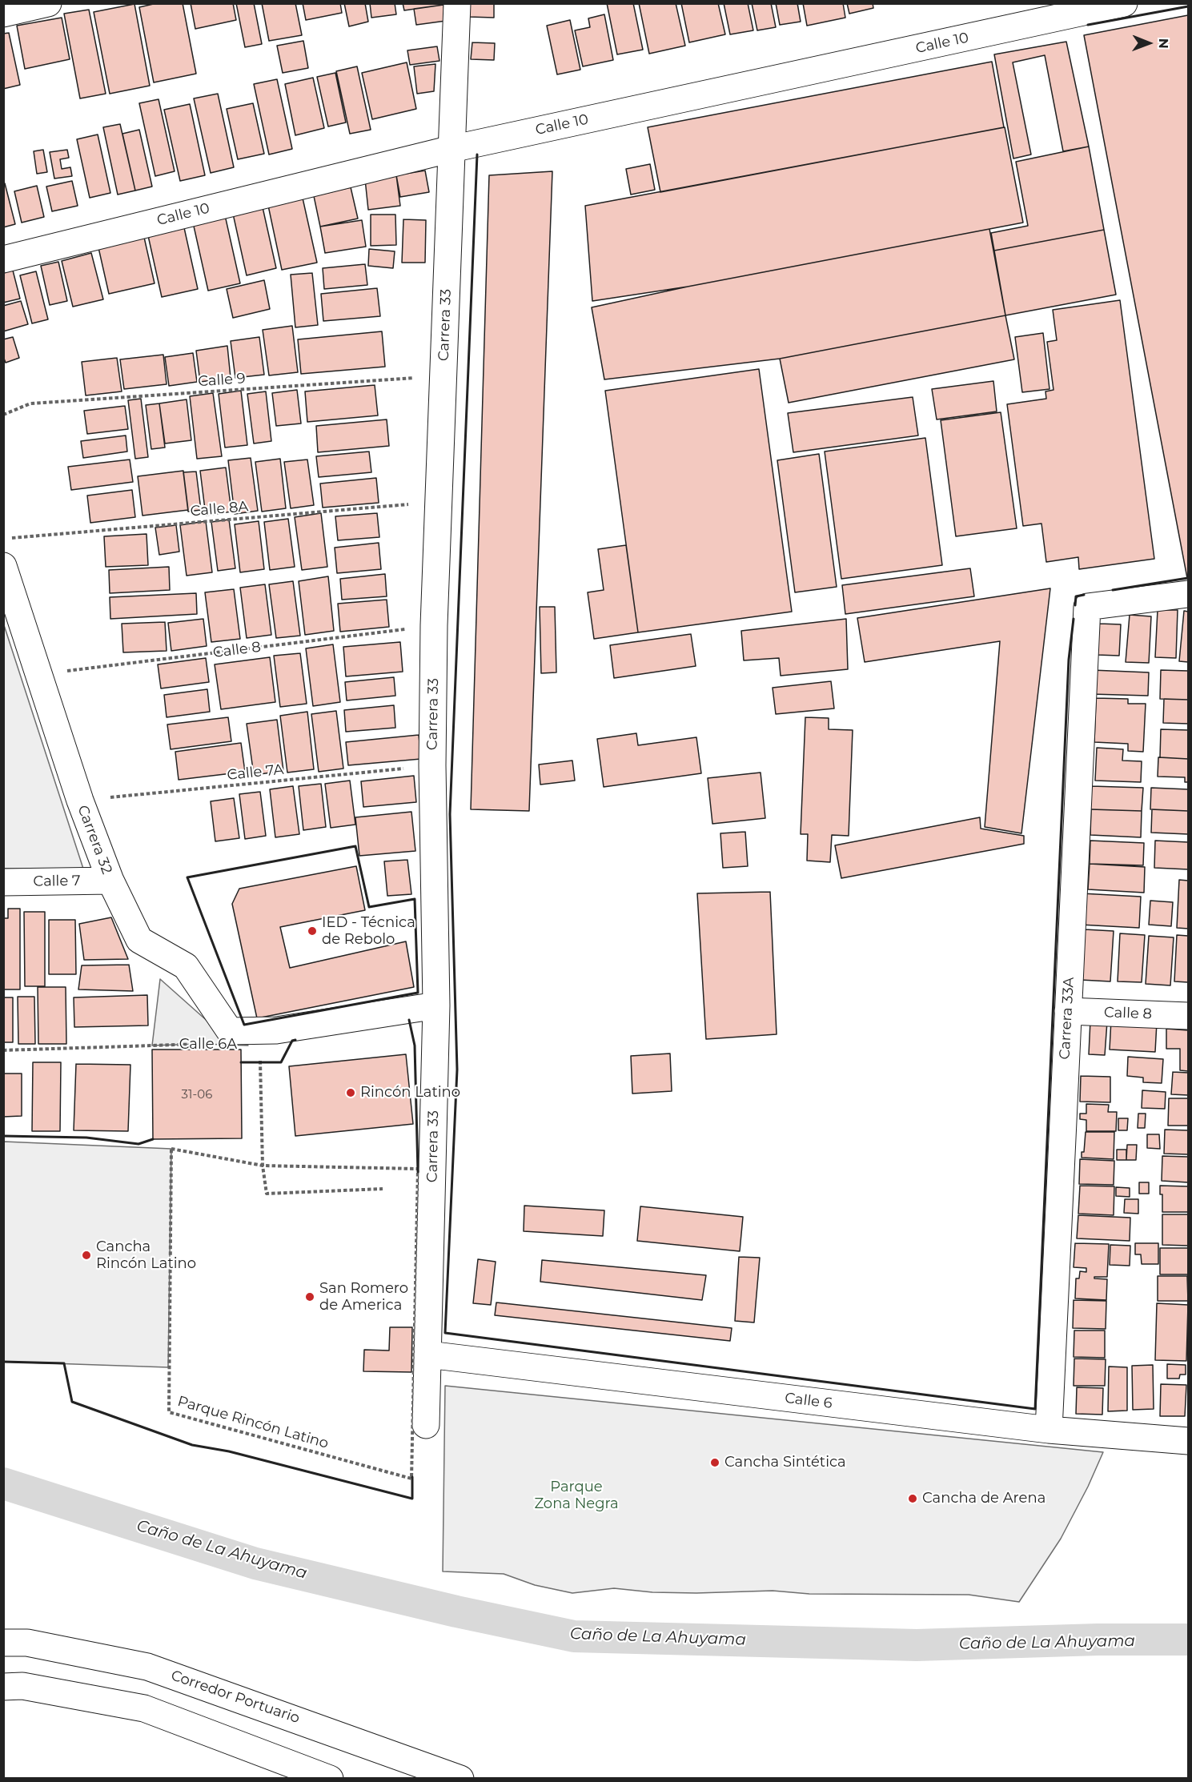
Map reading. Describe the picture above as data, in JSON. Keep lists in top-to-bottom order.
{
  "streets": {
    "street": [
      "Calle 10",
      "Carrera 33",
      "Calle 8",
      "Carrera 32",
      "Calle 7",
      "Carrera 33A",
      "Calle 6",
      "Corredor Portuario"
    ],
    "path": [
      "Calle 9",
      "Calle 8A",
      "Calle 7A",
      "Calle 6A",
      "Parque Rincón Latino"
    ]
  },
  "crossings": [
    ["Calle 10", "Carrera 33"],
    ["Carrera 33", "Calle 9"],
    ["Carrera 33", "Calle 8A"],
    ["Carrera 33", "Calle 8"],
    ["Carrera 33", "Calle 7A"],
    ["Carrera 33", "Calle 6"],
    ["Calle 8", "Carrera 32"],
    ["Calle 8", "Carrera 33A"],
    ["Calle 7A", "Carrera 32"],
    ["Carrera 32", "Calle 7"],
    ["Carrera 33A", "Calle 6"]
  ],
  "water": ["Caño de La Ahuyama"],
  "parks": ["Parque Zona Negra"],
  "places": [
    "IED - Técnica de Rebolo",
    "Rincón Latino",
    "Cancha Rincón Latino",
    "San Romero de America",
    "Cancha Sintética",
    "Cancha de Arena"
  ],
  "house_numbers": ["31-06"],
  "north": "right"
}
